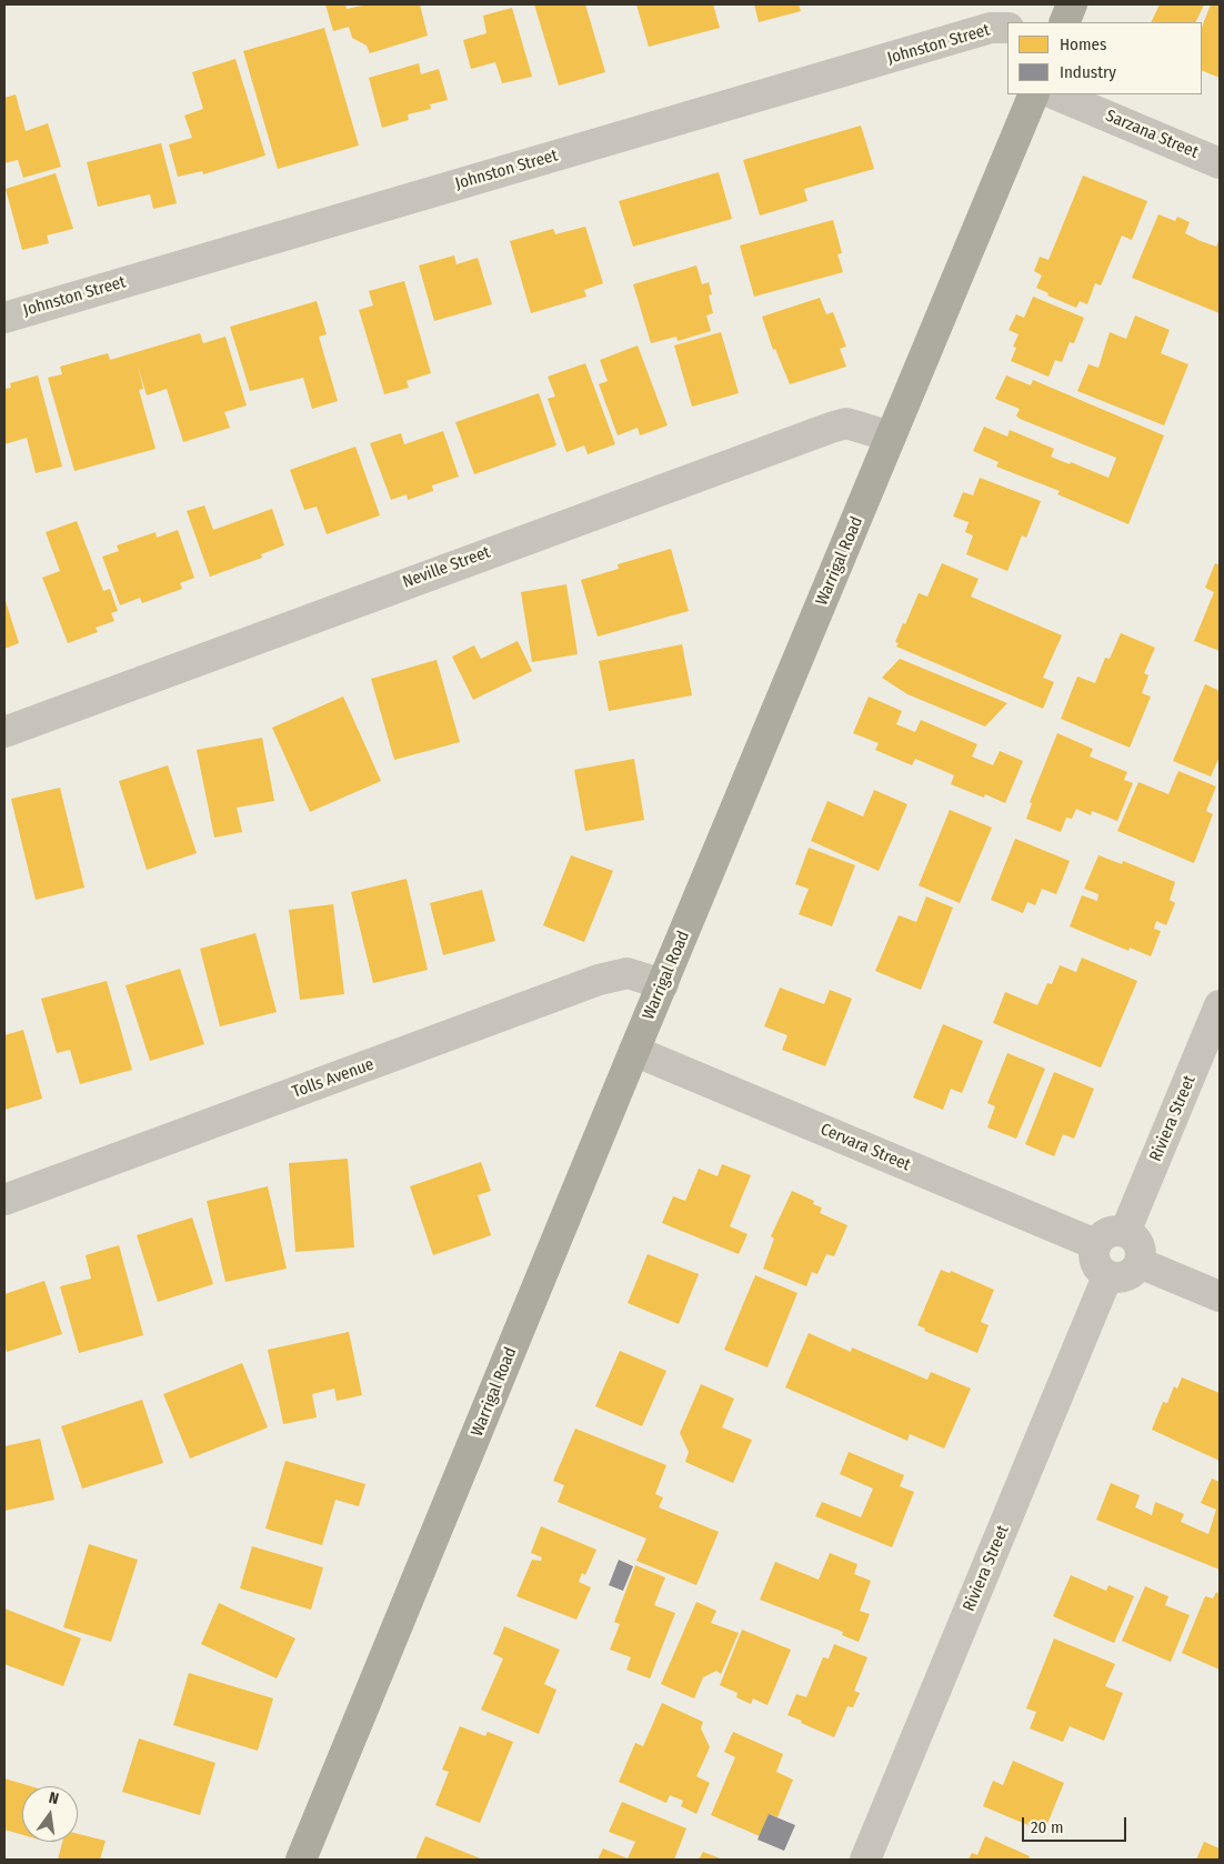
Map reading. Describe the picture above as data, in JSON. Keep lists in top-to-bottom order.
{
  "streets": {
    "highway": ["Warrigal Road"],
    "street": [
      "Johnston Street",
      "Sarzana Street",
      "Neville Street",
      "Tolls Avenue",
      "Riviera Street",
      "Cervara Street"
    ]
  },
  "crossings": [
    ["Warrigal Road", "Neville Street"],
    ["Warrigal Road", "Tolls Avenue"],
    ["Warrigal Road", "Cervara Street"],
    ["Riviera Street", "Cervara Street"]
  ],
  "legend": ["Homes", "Industry"],
  "scale_bar": "20 m",
  "north": "top"
}
